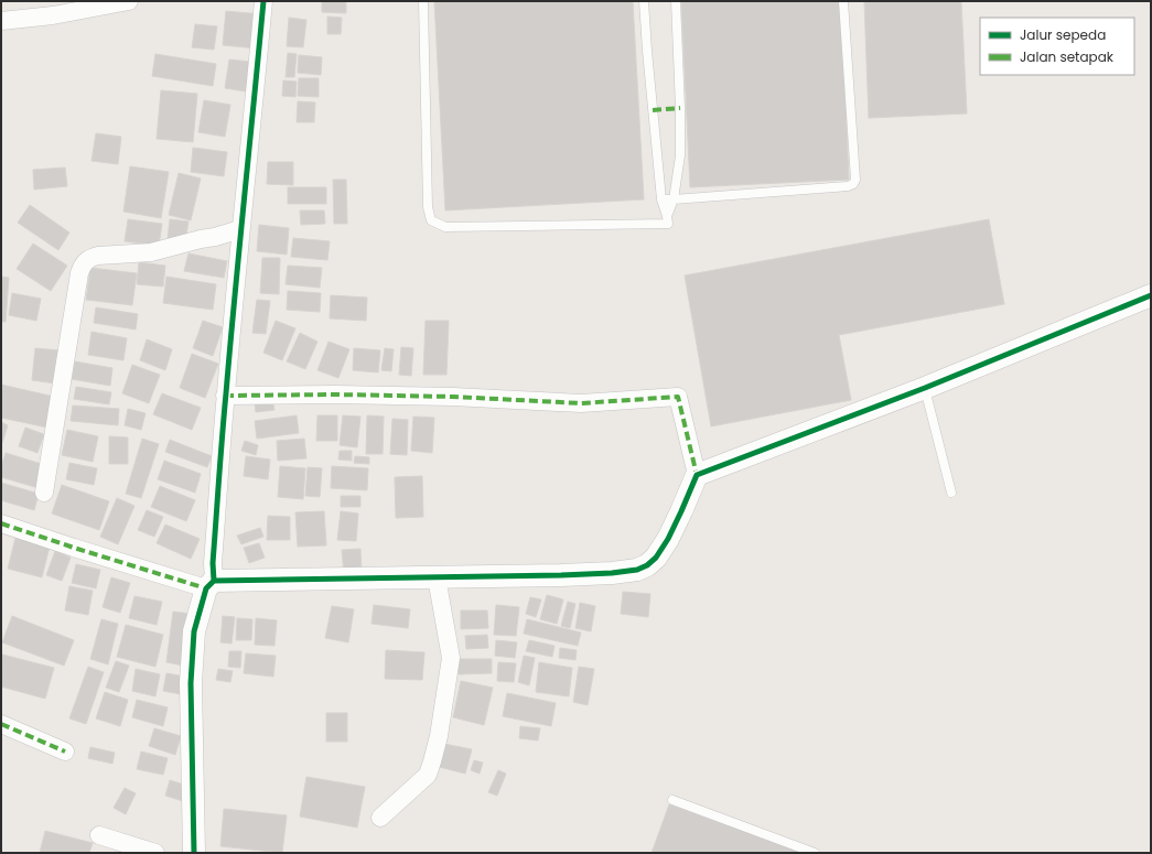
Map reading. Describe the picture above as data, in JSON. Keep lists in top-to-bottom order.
{
  "legend": ["Jalur sepeda", "Jalan setapak"]
}
